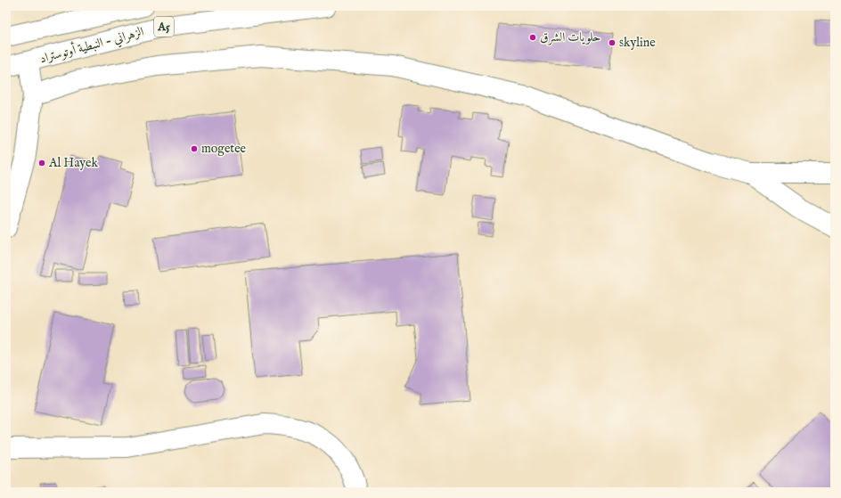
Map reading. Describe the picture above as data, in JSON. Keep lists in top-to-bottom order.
{
  "streets": {
    "main road": ["A5", "الزهراني - النبطية أوتوستراد"]
  },
  "places": [
    "حلويات الشرق",
    "skyline",
    "mogetee",
    "Al Hayek"
  ]
}
